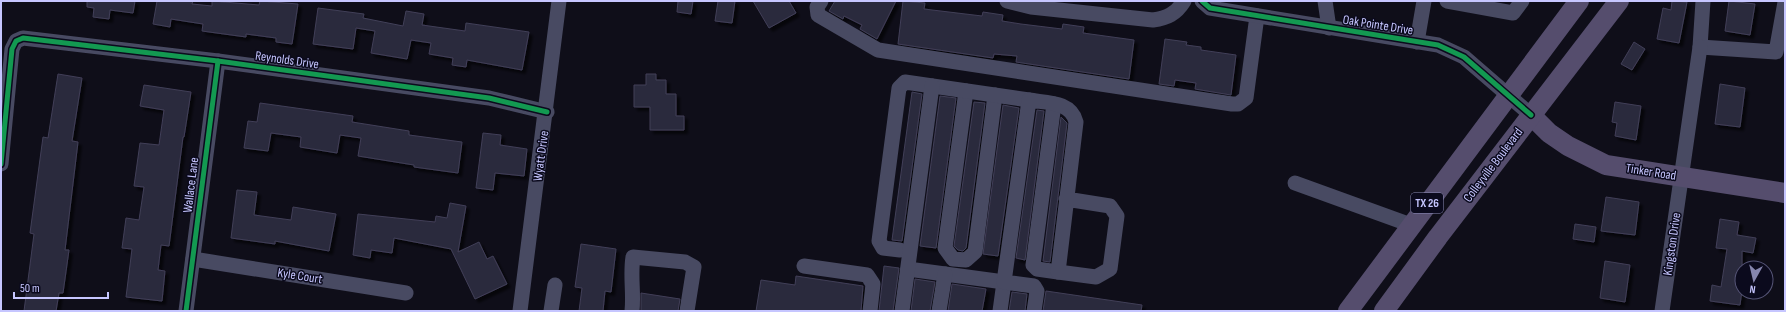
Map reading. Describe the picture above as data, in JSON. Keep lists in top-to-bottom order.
{
  "streets": {
    "main road": ["Colleyville Boulevard", "Tinker Road", "TX 26"],
    "street": [
      "Oak Pointe Drive",
      "Reynolds Drive",
      "Wyatt Drive",
      "Wallace Lane",
      "Kingston Drive",
      "Kyle Court"
    ]
  },
  "crossings": [
    ["Oak Pointe Drive", "Colleyville Boulevard"],
    ["Oak Pointe Drive", "Tinker Road"],
    ["Oak Pointe Drive", "TX 26"],
    ["Reynolds Drive", "Wyatt Drive"],
    ["Reynolds Drive", "Wallace Lane"],
    ["Colleyville Boulevard", "Tinker Road"],
    ["Tinker Road", "Kingston Drive"],
    ["Wallace Lane", "Kyle Court"]
  ],
  "scale_bar": "50 m",
  "north": "bottom"
}
